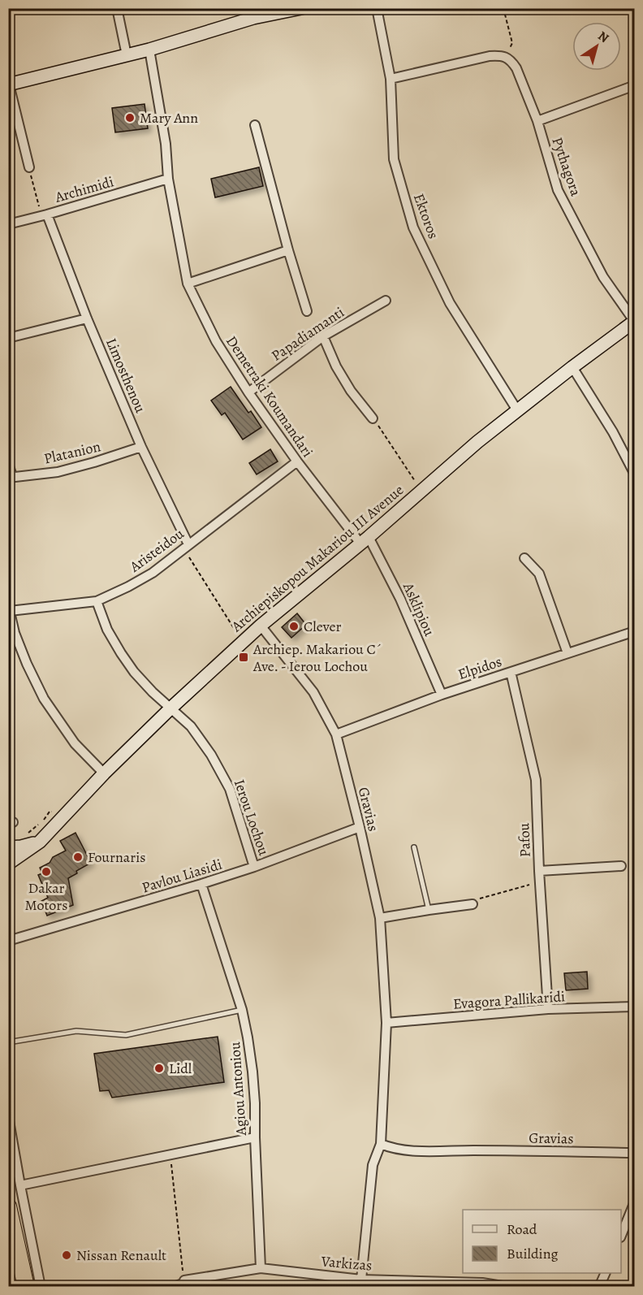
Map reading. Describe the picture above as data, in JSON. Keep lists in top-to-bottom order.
{
  "streets": {
    "main road": ["Archiepiskopou Makariou III Avenue"],
    "street": [
      "Pythagora",
      "Archimidi",
      "Ektoros",
      "Papadiamanti",
      "Limosthenou",
      "Demetraki Koumandari",
      "Platanion",
      "Aristeidou",
      "Asklipiou",
      "Elpidos",
      "Gravias",
      "Ierou Lochou",
      "Pafou",
      "Pavlou Liasidi",
      "Evagora Pallikaridi",
      "Agiou Antoniou",
      "Varkizas"
    ]
  },
  "crossings": [
    ["Pythagora", "Archiepiskopou Makariou III Avenue"],
    ["Archimidi", "Limosthenou"],
    ["Archimidi", "Demetraki Koumandari"],
    ["Ektoros", "Archiepiskopou Makariou III Avenue"],
    ["Papadiamanti", "Demetraki Koumandari"],
    ["Limosthenou", "Platanion"],
    ["Limosthenou", "Aristeidou"],
    ["Demetraki Koumandari", "Aristeidou"],
    ["Demetraki Koumandari", "Archiepiskopou Makariou III Avenue"],
    ["Demetraki Koumandari", "Asklipiou"],
    ["Aristeidou", "Ierou Lochou"],
    ["Archiepiskopou Makariou III Avenue", "Asklipiou"],
    ["Archiepiskopou Makariou III Avenue", "Gravias"],
    ["Archiepiskopou Makariou III Avenue", "Ierou Lochou"],
    ["Asklipiou", "Elpidos"],
    ["Elpidos", "Gravias"],
    ["Elpidos", "Pafou"],
    ["Gravias", "Pavlou Liasidi"],
    ["Gravias", "Evagora Pallikaridi"],
    ["Gravias", "Varkizas"],
    ["Ierou Lochou", "Pavlou Liasidi"],
    ["Pafou", "Evagora Pallikaridi"],
    ["Pavlou Liasidi", "Agiou Antoniou"],
    ["Agiou Antoniou", "Varkizas"]
  ],
  "places": {
    "other": [
      "Mary Ann",
      "Clever",
      "Fournaris",
      "Dakar Motors",
      "Lidl",
      "Nissan Renault"
    ],
    "transit": ["Archiep. Makariou C´ Ave. - Ierou Lochou"]
  },
  "legend": ["Road", "Building"],
  "north": "top right"
}
